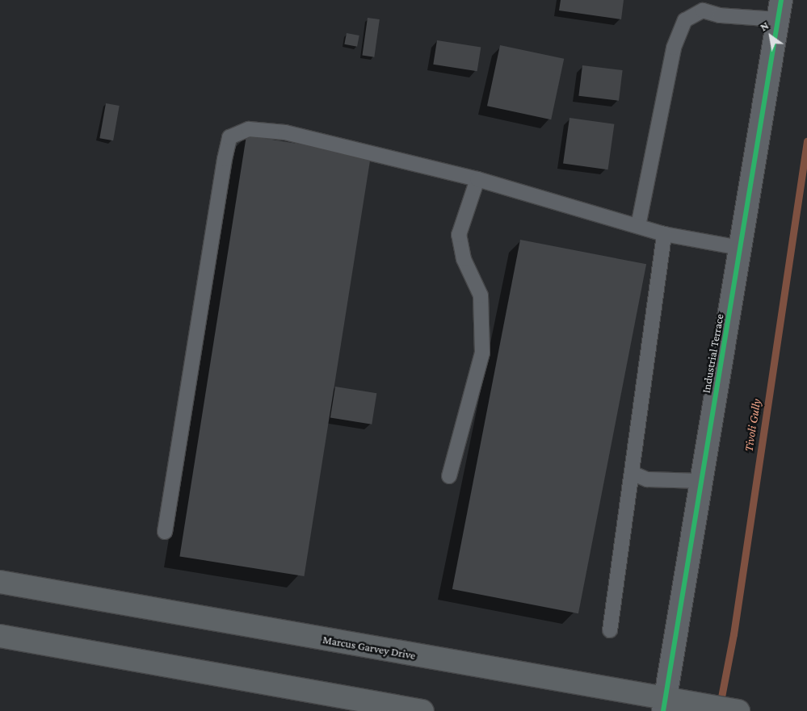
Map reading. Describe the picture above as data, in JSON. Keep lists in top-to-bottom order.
{
  "streets": {
    "highway": ["Marcus Garvey Drive"],
    "street": ["Industrial Terrace"]
  },
  "crossings": [
    ["Industrial Terrace", "Marcus Garvey Drive"]
  ],
  "water": ["Tivoli Gully"],
  "north": "top left"
}
